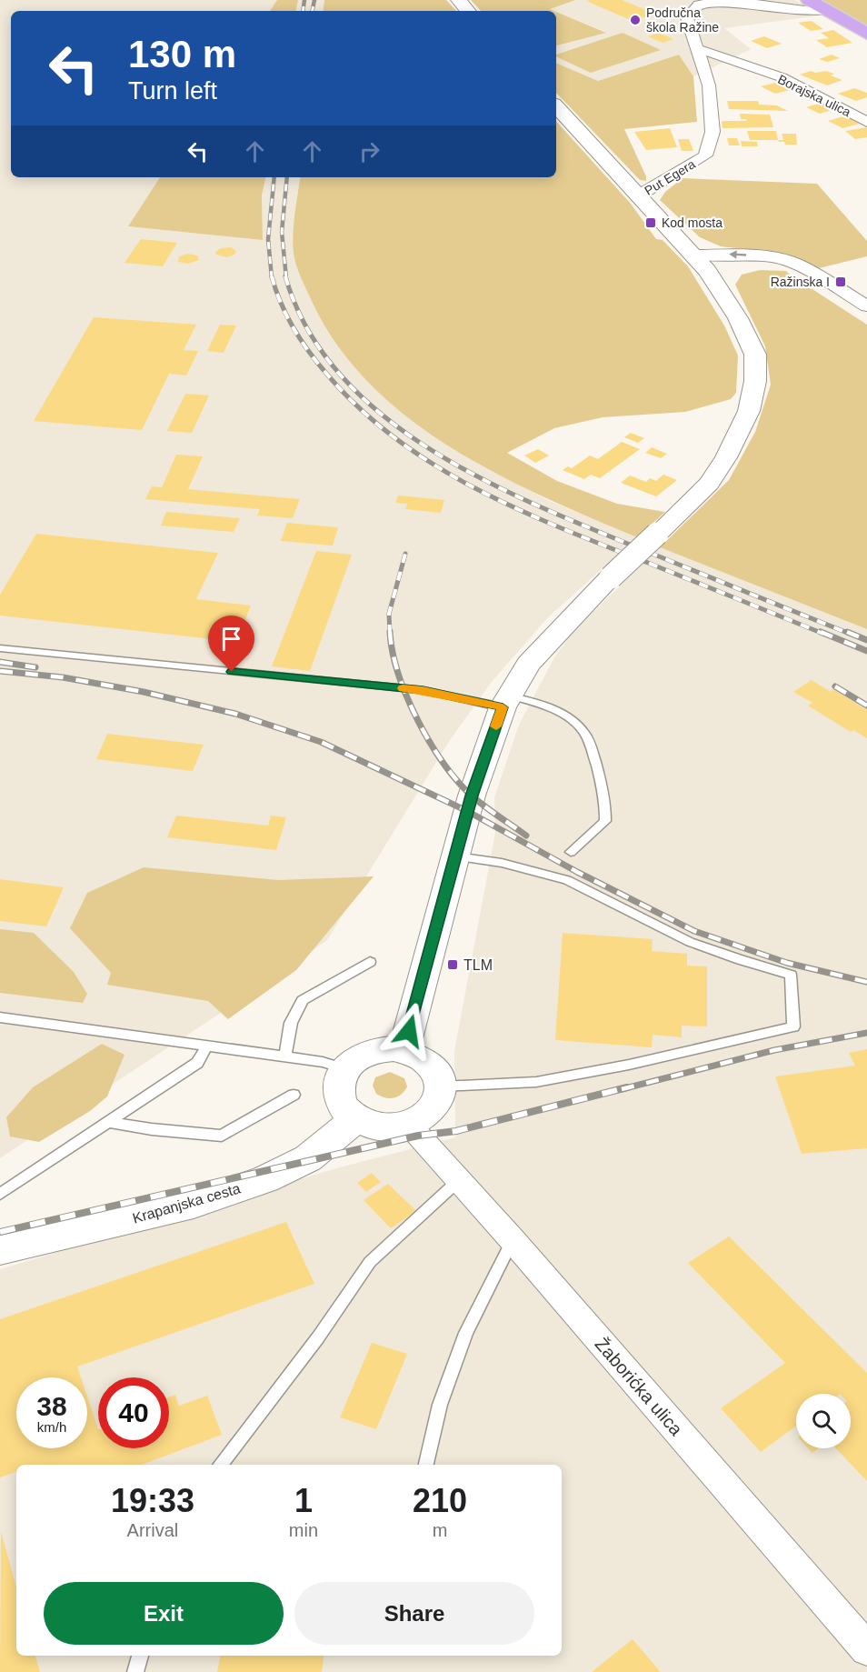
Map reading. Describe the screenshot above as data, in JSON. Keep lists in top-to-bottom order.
{
  "streets": {
    "street": [
      "Borajska ulica",
      "Put Egera",
      "Krapanjska cesta",
      "Žaborićka ulica"
    ]
  },
  "crossings": [
    ["Borajska ulica", "Put Egera"],
    ["Krapanjska cesta", "Žaborićka ulica"]
  ],
  "places": {
    "other": ["Područna škola Ražine"],
    "transit": ["Kod mosta", "Ražinska I", "TLM"]
  },
  "page": {
    "turn": ["130 m", "Turn left"],
    "speed": "38 km/h",
    "limit": "40",
    "eta": [
      "19:33",
      "Arrival",
      "1",
      "min",
      "210",
      "m"
    ],
    "buttons": ["Exit", "Share"]
  }
}
